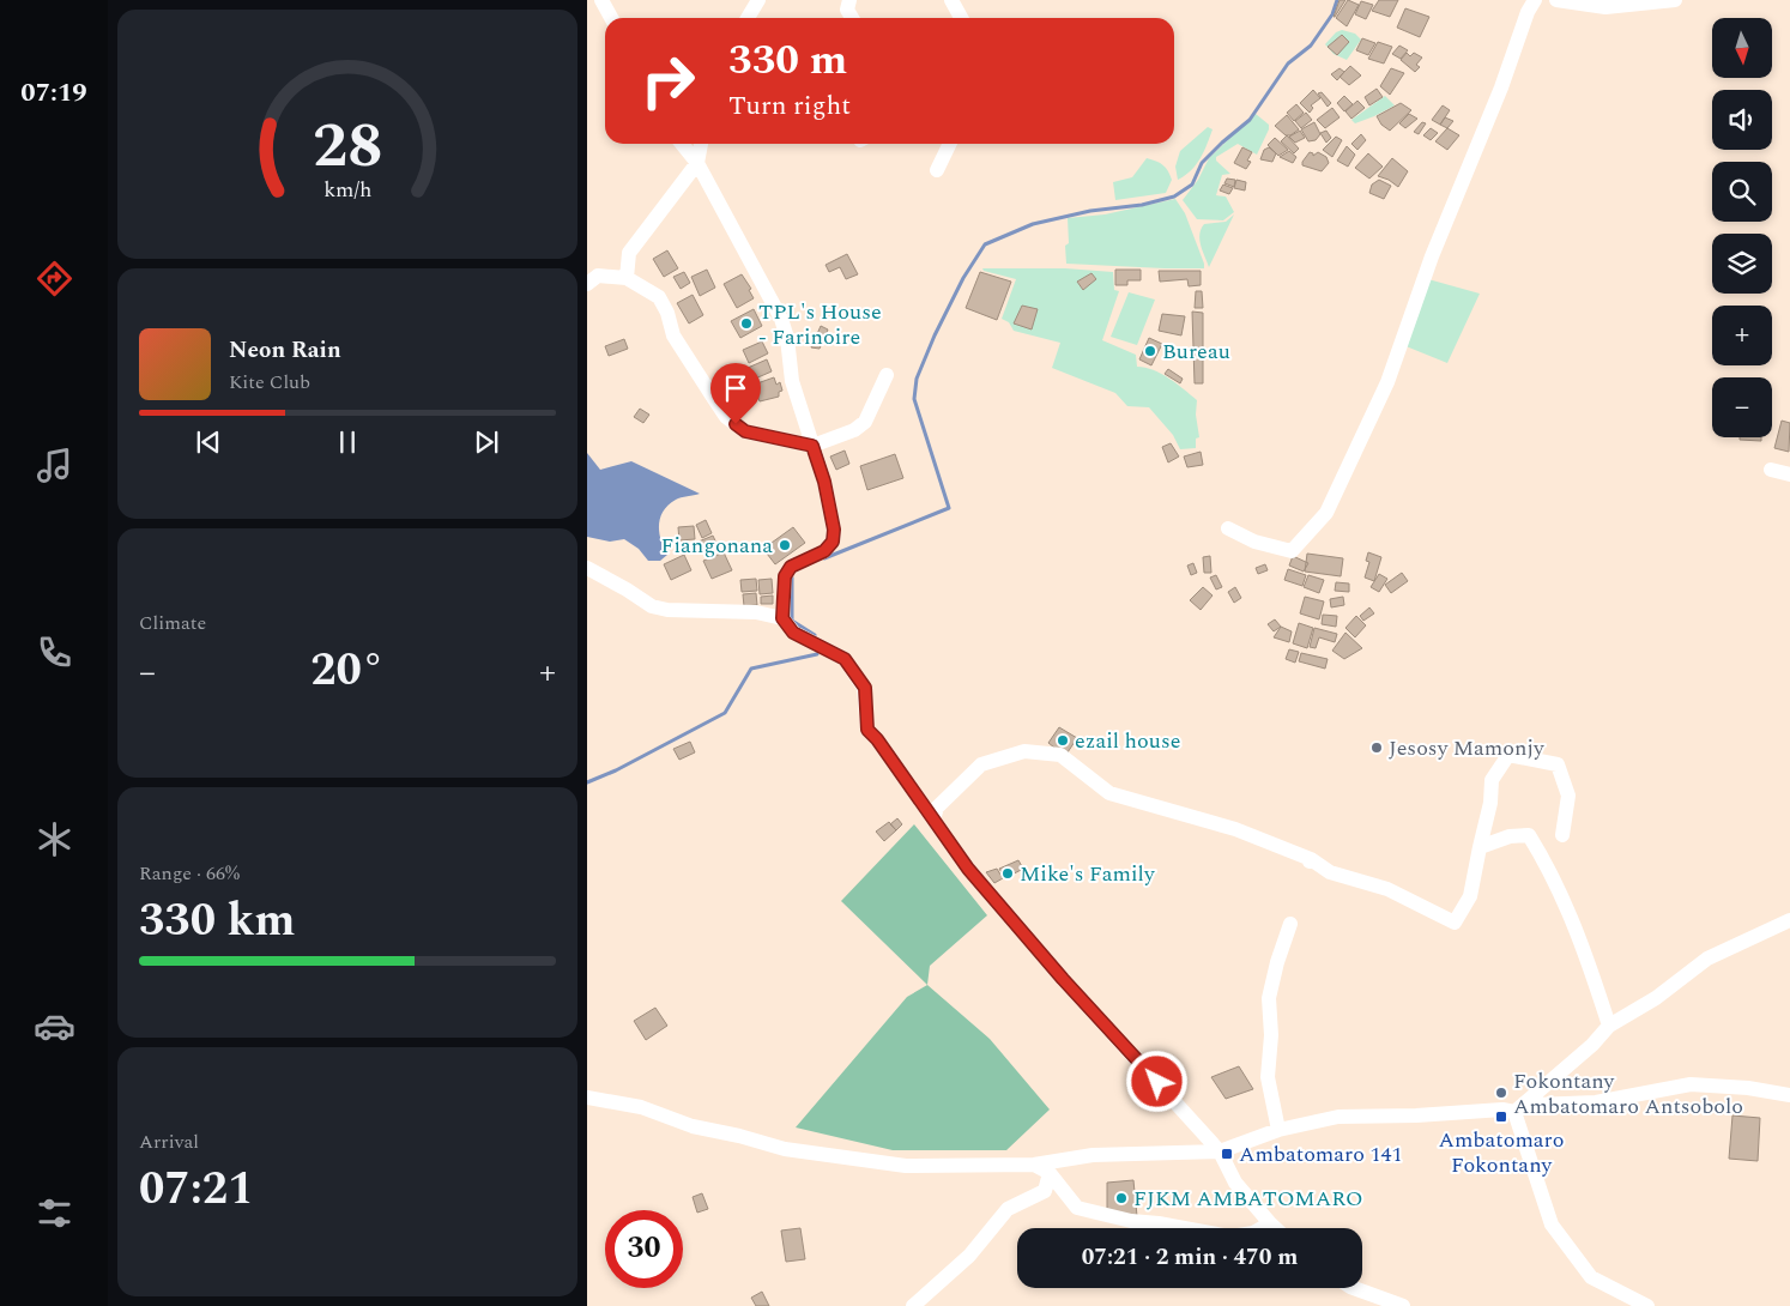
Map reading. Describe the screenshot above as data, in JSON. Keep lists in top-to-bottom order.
{
  "places": {
    "other": [
      "TPL's House - Farinoire",
      "Bureau",
      "Fiangonana",
      "ezail house",
      "Jesosy Mamonjy",
      "Mike's Family",
      "Fokontany Ambatomaro Antsobolo",
      "FJKM AMBATOMARO"
    ],
    "transit": ["Ambatomaro Fokontany", "Ambatomaro 141"]
  },
  "north": "bottom",
  "page": {
    "tabs": "07:19",
    "map_buttons": ["+", "−"],
    "turn": ["330 m", "Turn right"],
    "song": ["Neon Rain", "Kite Club"],
    "tile": [
      "Climate",
      ["Range · 66%", "330 km"],
      ["Arrival", "07:21"]
    ],
    "heat": ["−", "20°", "+"],
    "limit": "30",
    "trip": "07:21 · 2 min · 470 m",
    "gauge": ["28", "km/h"]
  }
}
